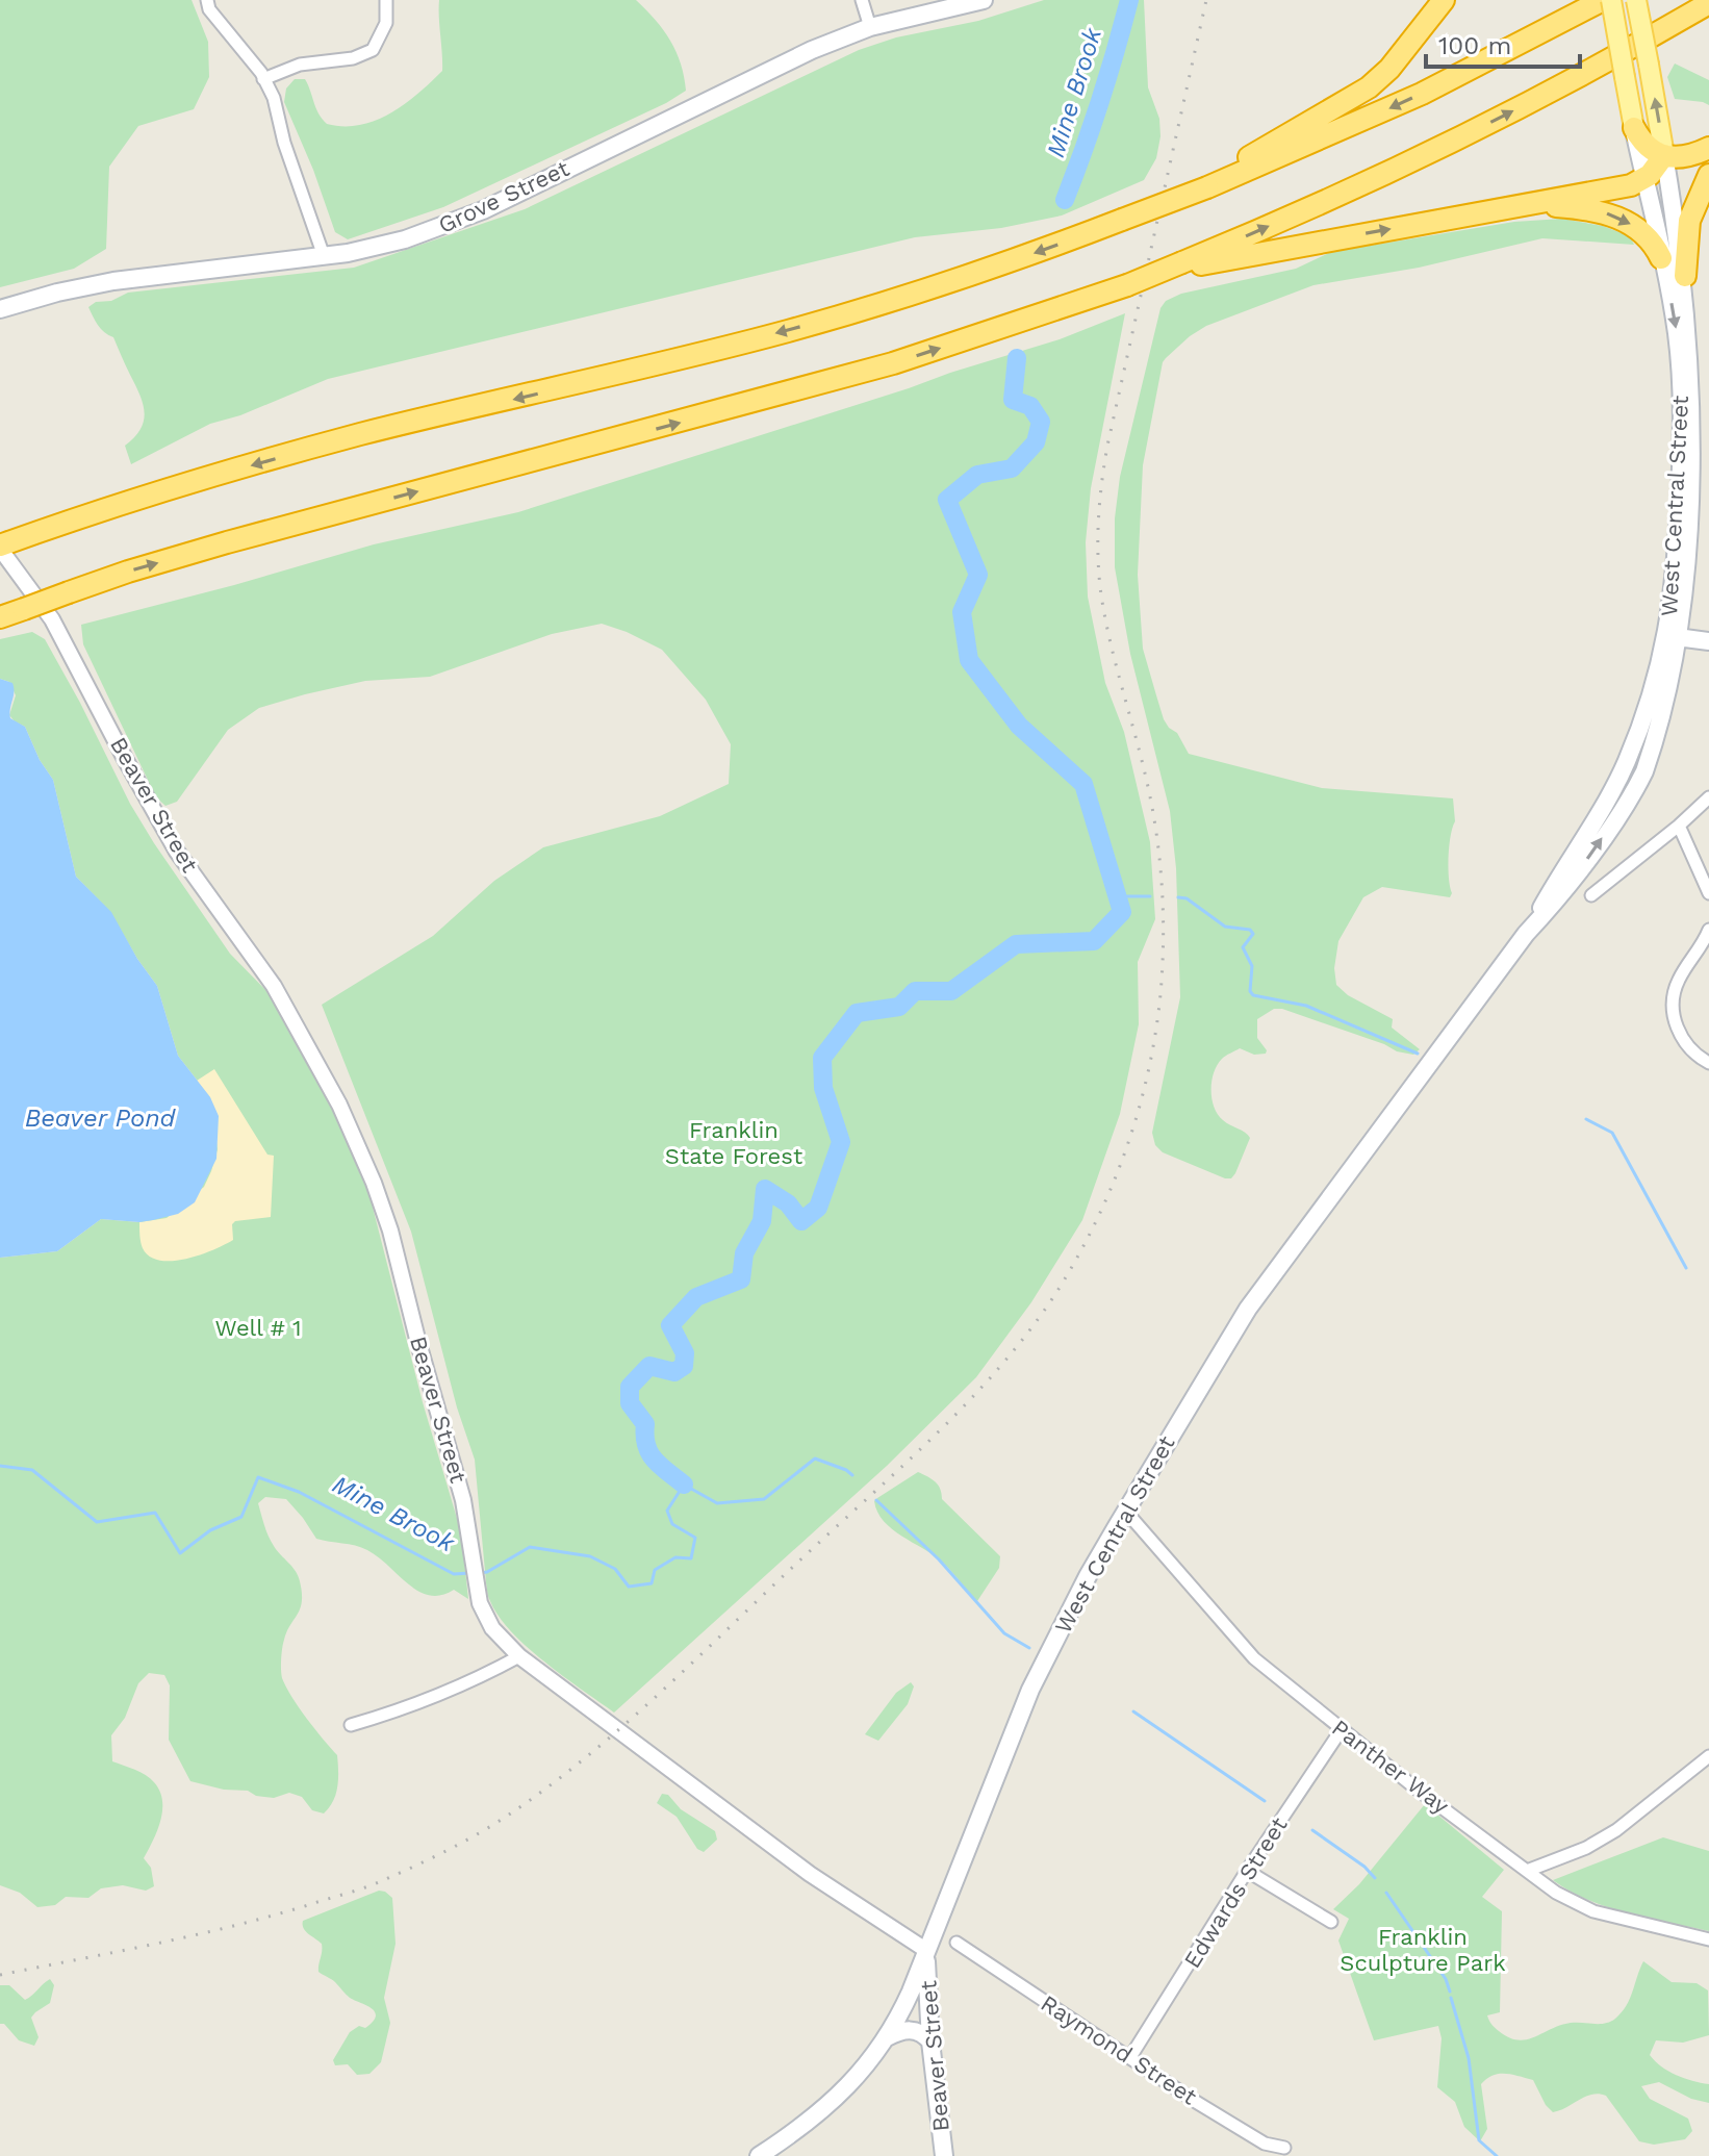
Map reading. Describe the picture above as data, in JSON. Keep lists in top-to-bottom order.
{
  "streets": {
    "main road": ["Grove Street", "West Central Street", "Beaver Street"],
    "street": ["Panther Way", "Edwards Street", "Raymond Street"]
  },
  "crossings": [
    ["West Central Street", "Beaver Street"],
    ["West Central Street", "Panther Way"],
    ["Panther Way", "Edwards Street"],
    ["Edwards Street", "Raymond Street"]
  ],
  "water": ["Mine Brook", "Beaver Pond"],
  "parks": ["Franklin State Forest", "Well # 1", "Franklin Sculpture Park"],
  "scale_bar": "100 m"
}
